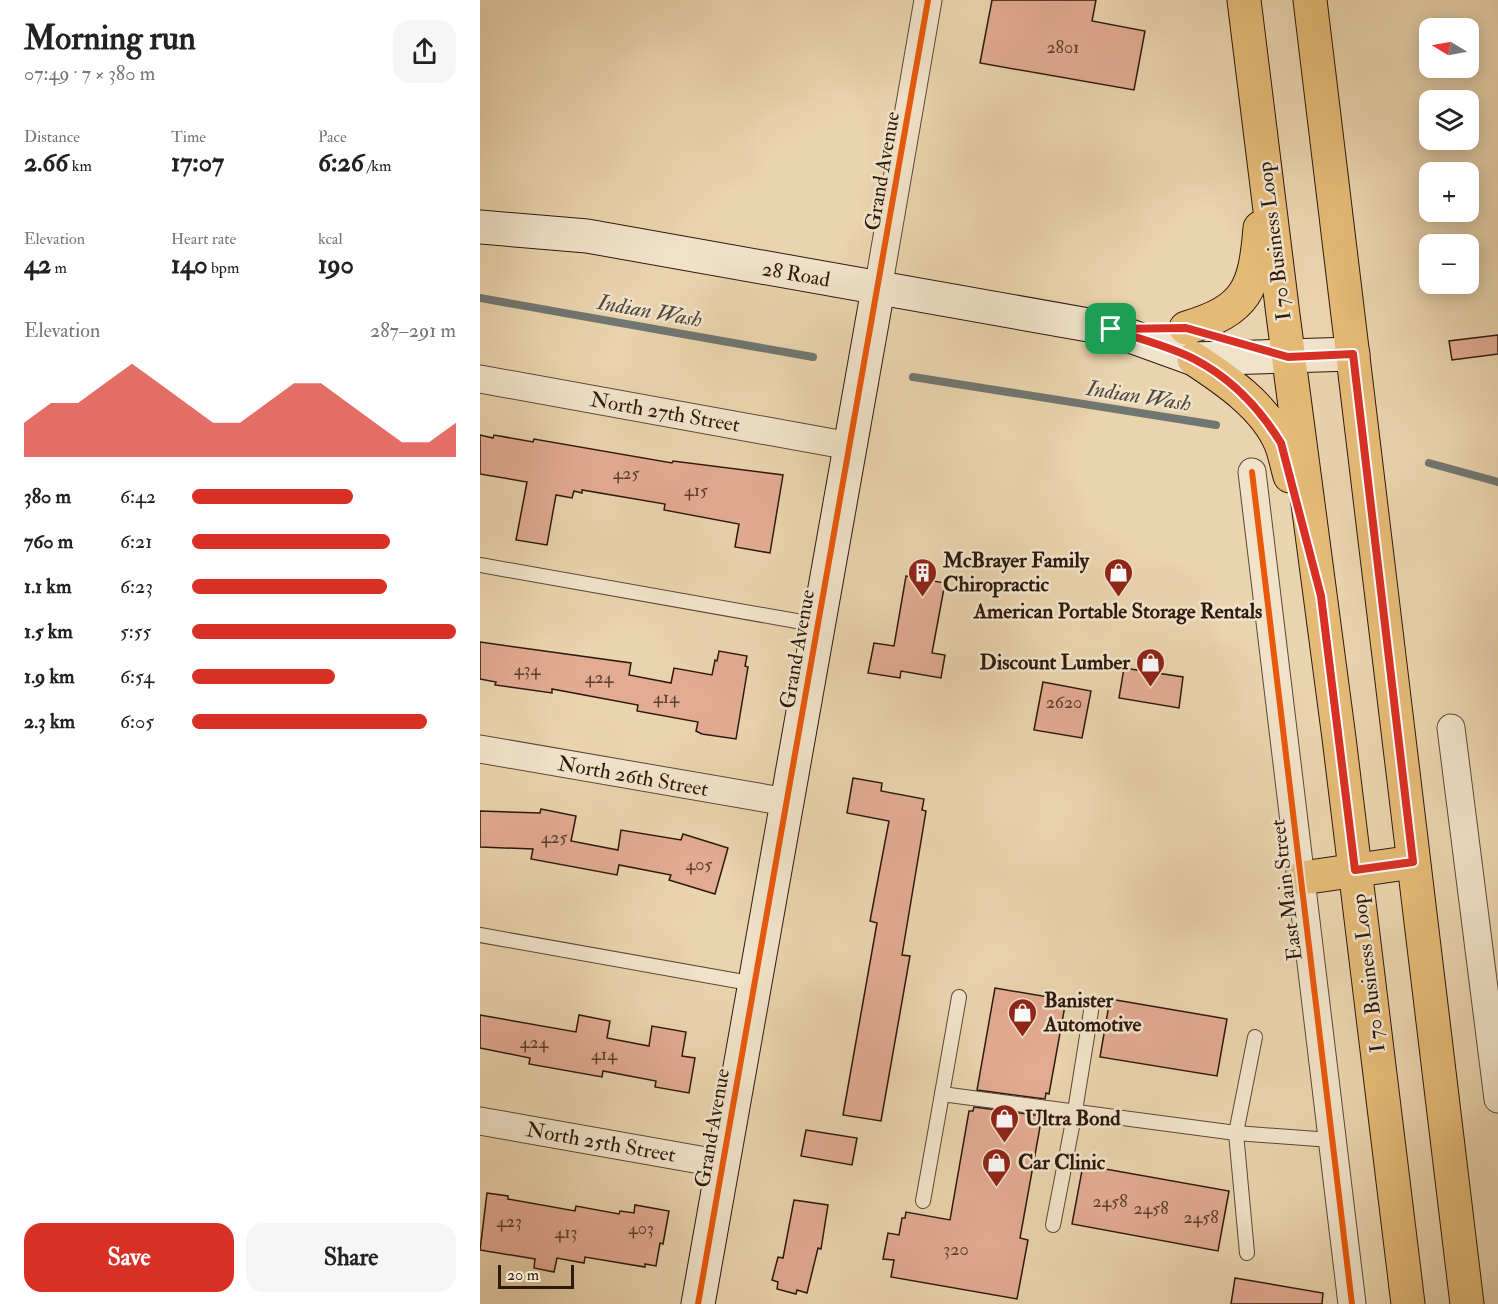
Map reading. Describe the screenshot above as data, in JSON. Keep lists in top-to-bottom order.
{
  "streets": {
    "main road": ["I 70 Business Loop"],
    "street": [
      "Grand Avenue",
      "28 Road",
      "North 27th Street",
      "North 26th Street",
      "East Main Street",
      "North 25th Street"
    ]
  },
  "crossings": [
    ["Grand Avenue", "28 Road"],
    ["Grand Avenue", "North 27th Street"],
    ["Grand Avenue", "North 26th Street"],
    ["Grand Avenue", "North 25th Street"],
    ["I 70 Business Loop", "28 Road"]
  ],
  "water": ["Indian Wash"],
  "places": {
    "building": ["McBrayer Family Chiropractic"],
    "shop": [
      "American Portable Storage Rentals",
      "Discount Lumber",
      "Banister Automotive",
      "Ultra Bond",
      "Car Clinic"
    ]
  },
  "house_numbers": [
    "2801",
    "425",
    "415",
    "434",
    "424",
    "414",
    "2620",
    "425",
    "405",
    "424",
    "414",
    "2458",
    "2458",
    "2458",
    "423",
    "403",
    "413",
    "320"
  ],
  "scale_bar": "20 m",
  "north": "left",
  "page": {
    "heading": ["Morning run", "07:49 · 7 × 380 m"],
    "map_buttons": ["+", "−"],
    "stats": [
      ["Distance", "2.66 km"],
      ["Time", "17:07"],
      ["Pace", "6:26 /km"],
      ["Elevation", "42 m"],
      ["Heart rate", "140 bpm"],
      ["kcal", "190"]
    ],
    "chart": ["Elevation", "287–291 m"],
    "list": [
      {
        "name": "380 m",
        "note": "6:42"
      },
      {
        "name": "760 m",
        "note": "6:21"
      },
      {
        "name": "1.1 km",
        "note": "6:23"
      },
      {
        "name": "1.5 km",
        "note": "5:55"
      },
      {
        "name": "1.9 km",
        "note": "6:54"
      },
      {
        "name": "2.3 km",
        "note": "6:05"
      }
    ],
    "buttons": ["Save", "Share"],
    "scale": "20 m"
  }
}
